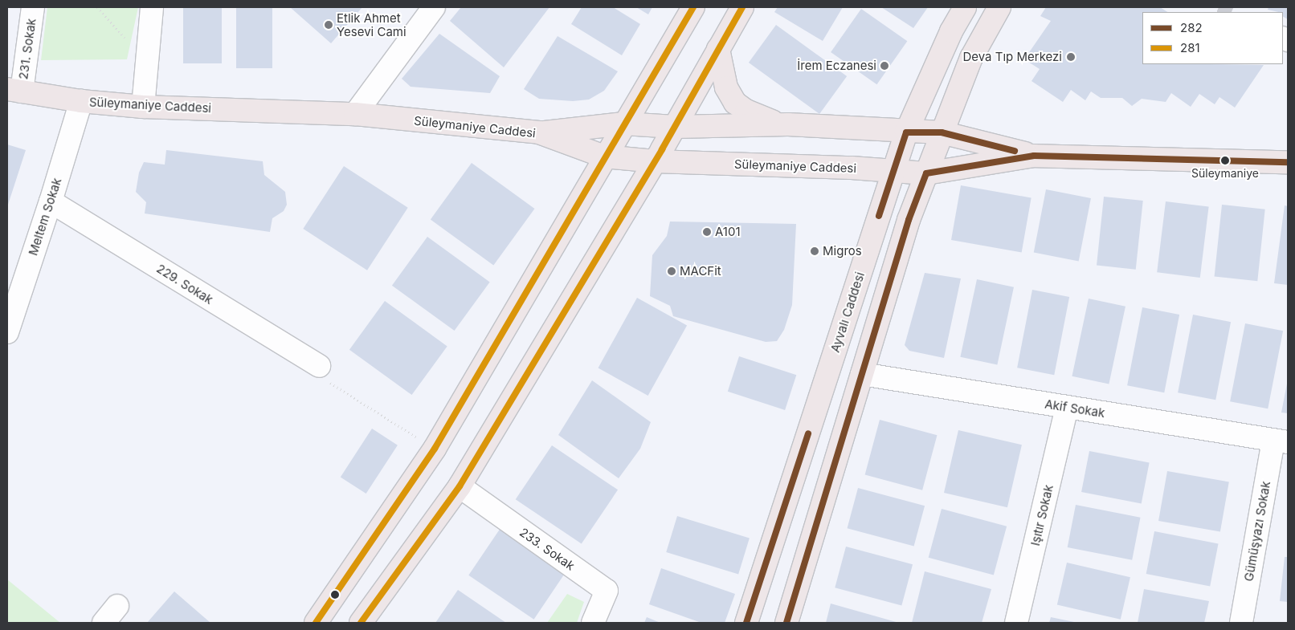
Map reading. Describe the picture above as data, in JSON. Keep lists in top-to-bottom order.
{
  "streets": {
    "main road": ["Süleymaniye Caddesi", "Ayvalı Caddesi"],
    "street": [
      "231. Sokak",
      "Meltem Sokak",
      "229. Sokak",
      "Akif Sokak",
      "Işıtır Sokak",
      "Gümüşyazı Sokak",
      "233. Sokak"
    ]
  },
  "crossings": [
    ["231. Sokak", "Süleymaniye Caddesi"],
    ["Süleymaniye Caddesi", "Meltem Sokak"],
    ["Süleymaniye Caddesi", "Ayvalı Caddesi"],
    ["Meltem Sokak", "229. Sokak"],
    ["Akif Sokak", "Işıtır Sokak"],
    ["Akif Sokak", "Gümüşyazı Sokak"]
  ],
  "places": [
    "Etlik Ahmet Yesevi Cami",
    "Deva Tıp Merkezi",
    "İrem Eczanesi",
    "Süleymaniye",
    "A101",
    "Migros",
    "MACFit"
  ],
  "lines": ["transit line 281", "transit line 282"],
  "legend": ["282", "281"]
}
